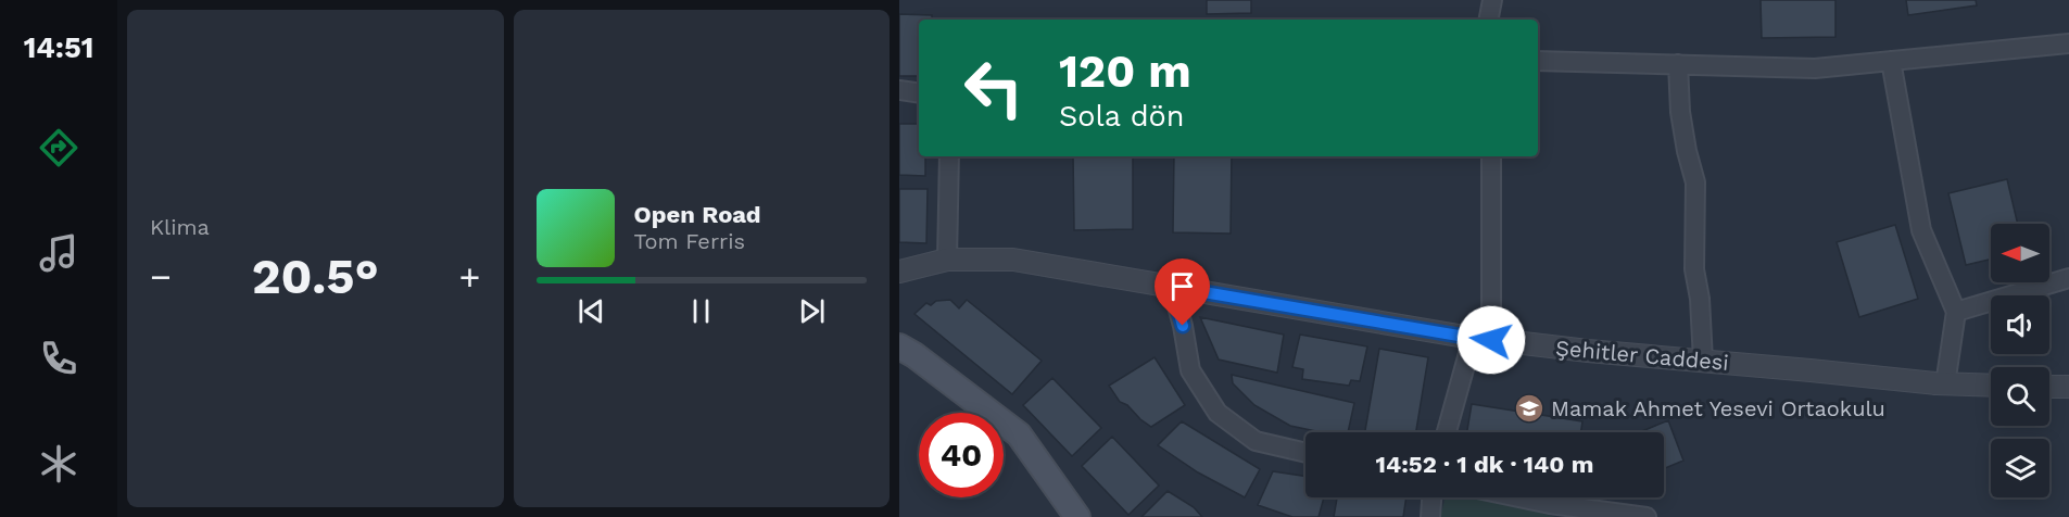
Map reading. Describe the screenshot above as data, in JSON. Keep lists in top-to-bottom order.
{
  "streets": {
    "street": ["Şehitler Caddesi"]
  },
  "places": {
    "school or university": ["Mamak Ahmet Yesevi Ortaokulu"]
  },
  "north": "left",
  "page": {
    "tabs": "14:51",
    "tile": "Klima",
    "turn": ["120 m", "Sola dön"],
    "song": ["Open Road", "Tom Ferris"],
    "heat": ["−", "20.5°", "+"],
    "limit": "40",
    "trip": "14:52 · 1 dk · 140 m"
  }
}
